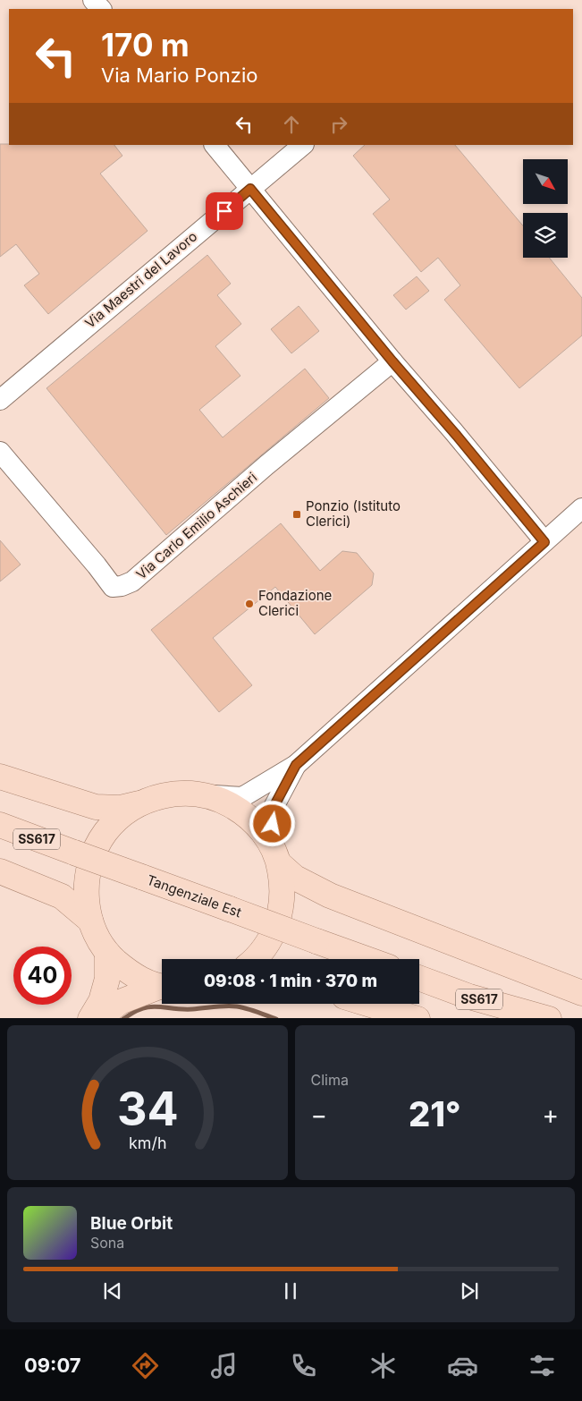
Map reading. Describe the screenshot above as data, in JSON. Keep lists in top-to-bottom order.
{
  "streets": {
    "main road": ["SS617", "Tangenziale Est"],
    "street": ["Via Maestri del Lavoro", "Via Carlo Emilio Aschieri"]
  },
  "places": {
    "transit": ["Ponzio (Istituto Clerici)"],
    "other": ["Fondazione Clerici"]
  },
  "north": "bottom right",
  "page": {
    "turn": ["170 m", "Via Mario Ponzio"],
    "limit": "40",
    "trip": "09:08 · 1 min · 370 m",
    "tile": "Clima",
    "heat": ["−", "21°", "+"],
    "song": ["Blue Orbit", "Sona"],
    "tabs": "09:07",
    "gauge": ["34", "km/h"]
  }
}
